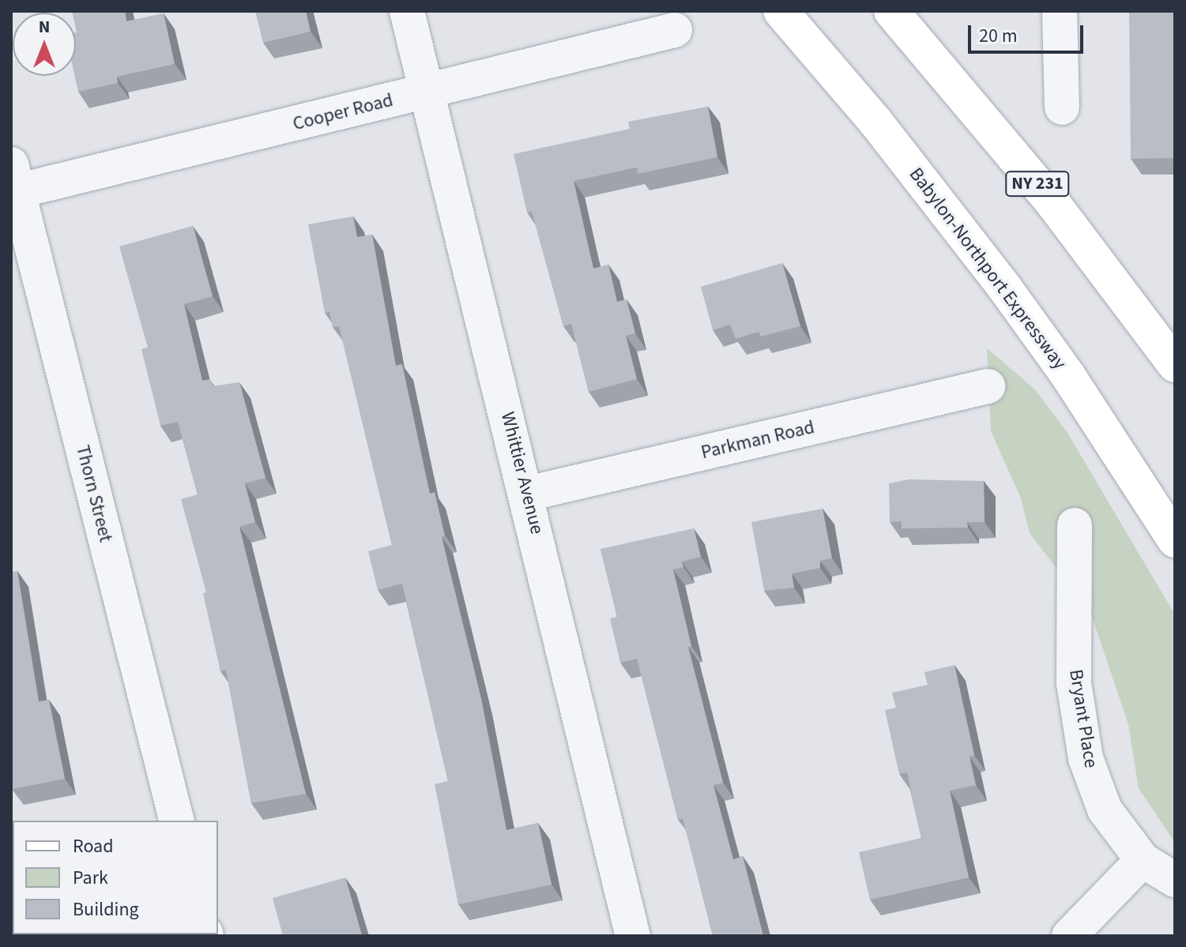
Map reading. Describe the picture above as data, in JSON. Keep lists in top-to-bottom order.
{
  "streets": {
    "main road": ["NY 231", "Babylon-Northport Expressway"],
    "street": [
      "Cooper Road",
      "Parkman Road",
      "Whittier Avenue",
      "Thorn Street",
      "Bryant Place"
    ]
  },
  "crossings": [
    ["Cooper Road", "Whittier Avenue"],
    ["Cooper Road", "Thorn Street"],
    ["Parkman Road", "Whittier Avenue"]
  ],
  "legend": ["Road", "Park", "Building"],
  "scale_bar": "20 m",
  "north": "top"
}
